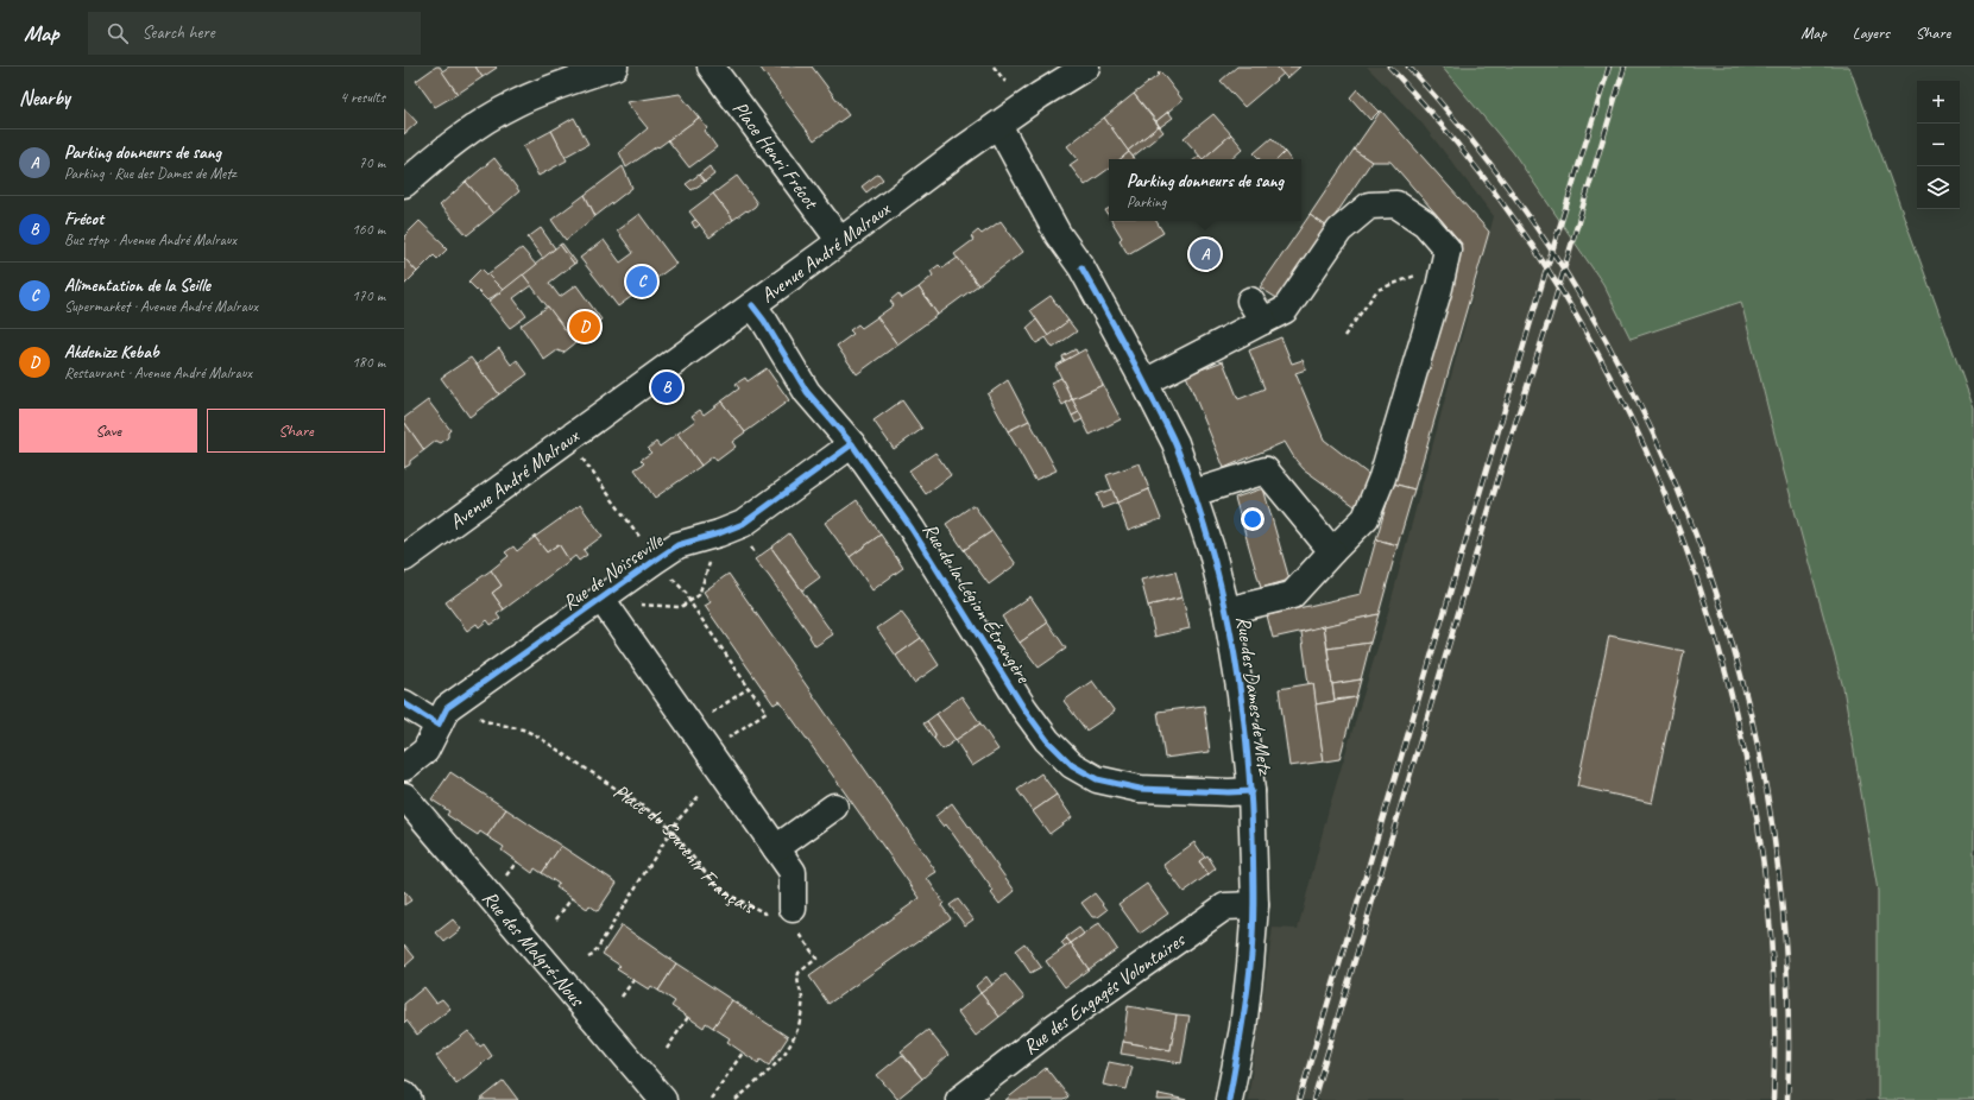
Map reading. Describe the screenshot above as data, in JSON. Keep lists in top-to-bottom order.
{
  "streets": {
    "street": [
      "Place Henri Frécot",
      "Avenue André Malraux",
      "Rue de Noisseville",
      "Rue de la Légion Étrangère",
      "Rue des Dames de Metz",
      "Place du Souvenir Français",
      "Rue des Malgré-Nous",
      "Rue des Engagés Volontaires"
    ]
  },
  "crossings": [
    ["Place Henri Frécot", "Avenue André Malraux"],
    ["Avenue André Malraux", "Rue de la Légion Étrangère"],
    ["Avenue André Malraux", "Rue des Dames de Metz"],
    ["Rue de Noisseville", "Rue de la Légion Étrangère"],
    ["Rue de Noisseville", "Place du Souvenir Français"],
    ["Rue de la Légion Étrangère", "Rue des Dames de Metz"],
    ["Rue des Dames de Metz", "Rue des Engagés Volontaires"]
  ],
  "page": {
    "header": "Map",
    "search": "Search here",
    "nav": ["Map", "Layers", "Share"],
    "heading": ["Nearby", "4 results"],
    "map_buttons": ["+", "−"],
    "list": [
      {
        "mark": "A",
        "name": "Parking donneurs de sang",
        "note": "Parking · Rue des Dames de Metz",
        "value": "70 m"
      },
      {
        "mark": "B",
        "name": "Frécot",
        "note": "Bus stop · Avenue André Malraux",
        "value": "160 m"
      },
      {
        "mark": "C",
        "name": "Alimentation de la Seille",
        "note": "Supermarket · Avenue André Malraux",
        "value": "170 m"
      },
      {
        "mark": "D",
        "name": "Akdenizz Kebab",
        "note": "Restaurant · Avenue André Malraux",
        "value": "180 m"
      }
    ],
    "popup": ["Parking donneurs de sang", "Parking"],
    "pins": [
      "A",
      "C",
      "D",
      "B"
    ],
    "buttons": ["Save", "Share"]
  }
}
